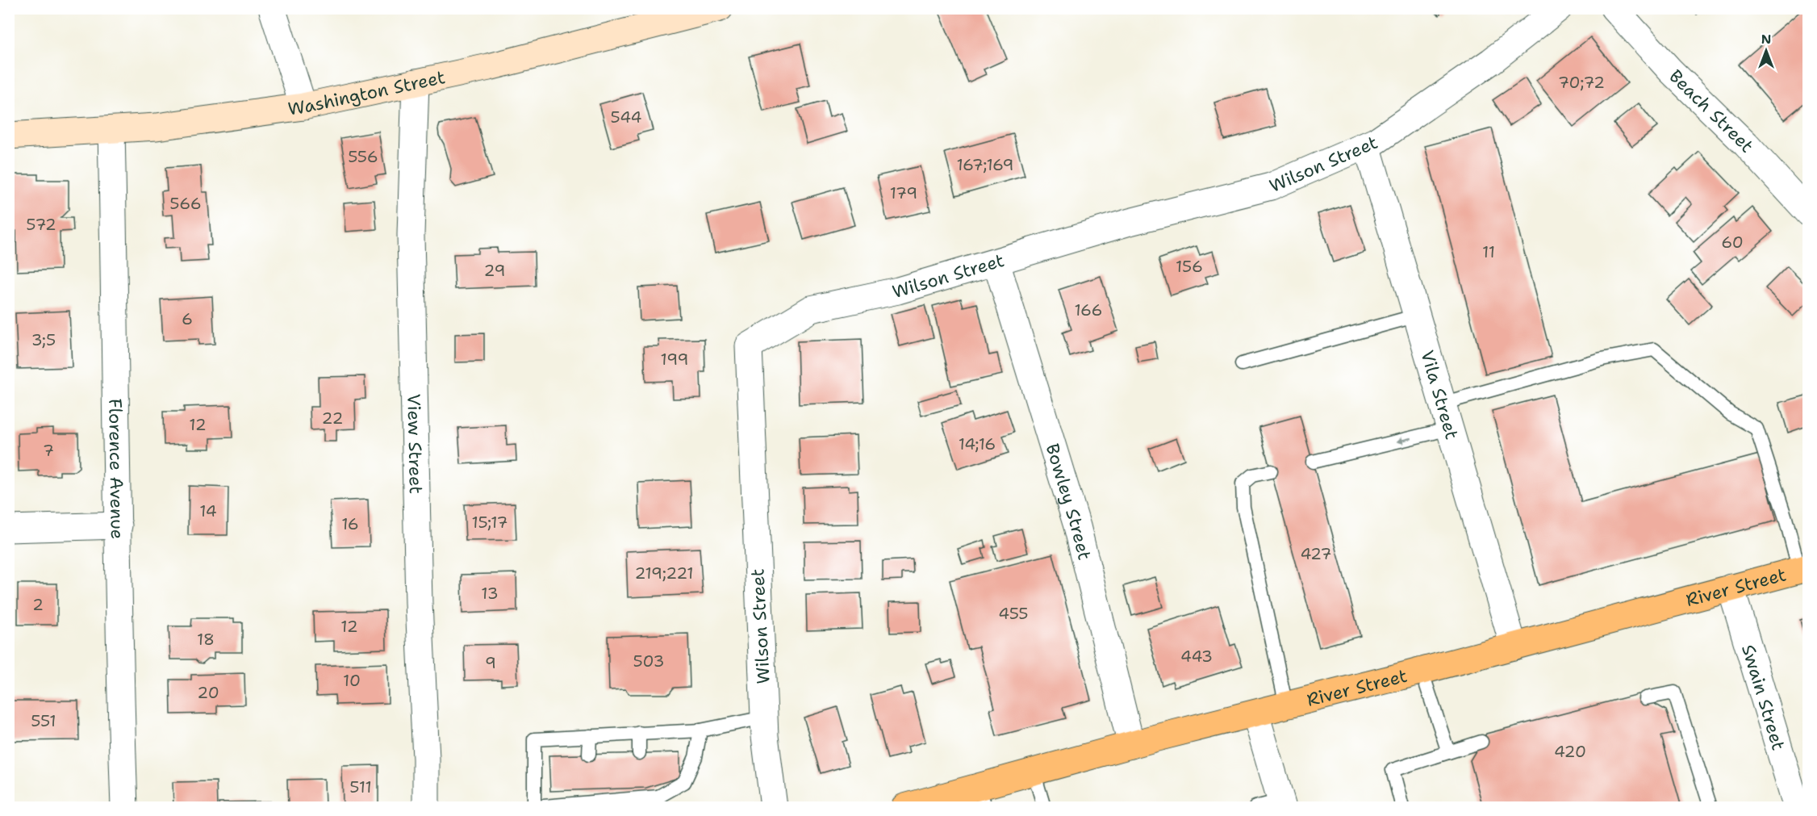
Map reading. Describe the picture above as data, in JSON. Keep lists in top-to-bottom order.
{
  "streets": {
    "main road": ["River Street"],
    "street": [
      "Washington Street",
      "Beach Street",
      "Wilson Street",
      "Vila Street",
      "View Street",
      "Florence Avenue",
      "Bowley Street",
      "Swain Street"
    ]
  },
  "crossings": [
    ["Washington Street", "View Street"],
    ["Washington Street", "Florence Avenue"],
    ["Wilson Street", "Vila Street"],
    ["Wilson Street", "Bowley Street"],
    ["Vila Street", "River Street"],
    ["Bowley Street", "River Street"],
    ["River Street", "Swain Street"]
  ],
  "house_numbers": [
    "70;72",
    "544",
    "556",
    "167;169",
    "179",
    "566",
    "572",
    "60",
    "11",
    "156",
    "29",
    "166",
    "6",
    "3;5",
    "199",
    "22",
    "12",
    "14;16",
    "7",
    "14",
    "15;17",
    "16",
    "427",
    "219;221",
    "13",
    "2",
    "455",
    "12",
    "18",
    "443",
    "503",
    "9",
    "10",
    "20",
    "551",
    "420",
    "511"
  ],
  "north": "top"
}
